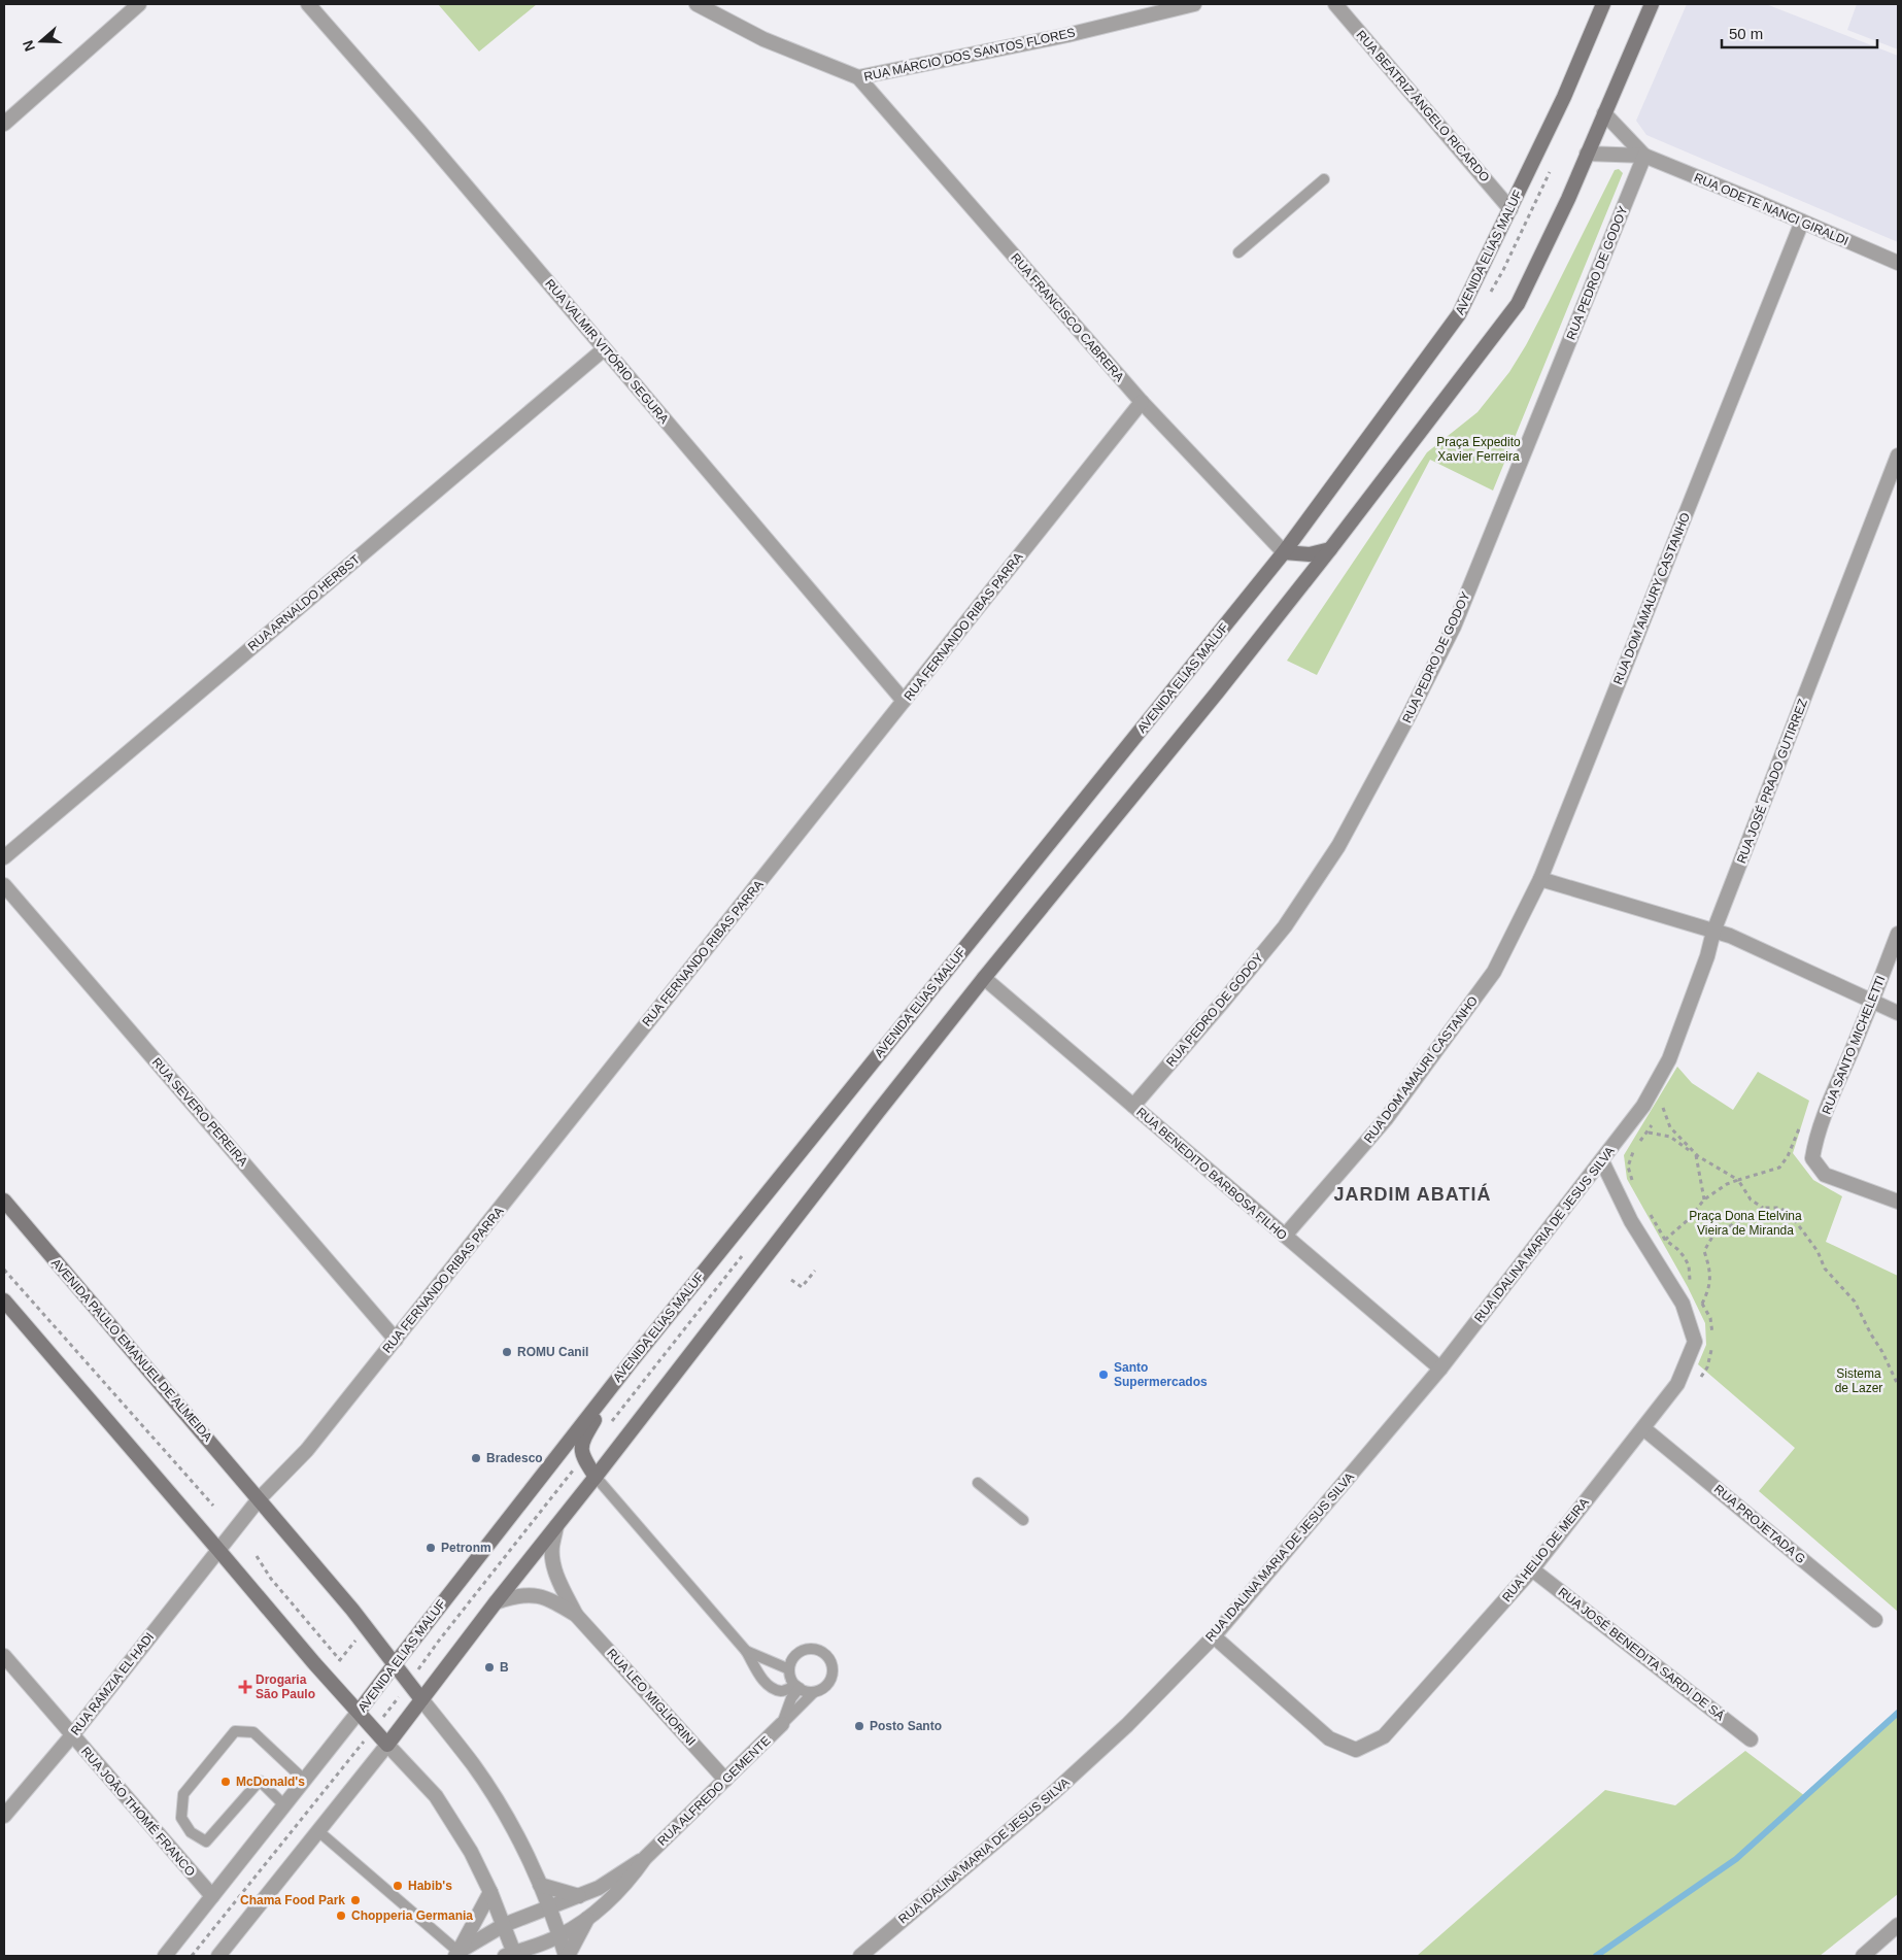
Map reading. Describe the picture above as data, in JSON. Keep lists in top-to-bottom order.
{
  "streets": {
    "main road": ["AVENIDA ELIAS MALUF", "AVENIDA PAULO EMANUEL DE ALMEIDA"],
    "street": [
      "RUA MÁRCIO DOS SANTOS FLORES",
      "RUA BEATRIZ ÂNGELO RICARDO",
      "RUA ODETE NANCI GIRALDI",
      "RUA PEDRO DE GODOY",
      "RUA FRANCISCO CABRERA",
      "RUA VALMIR VITÓRIO SEGURA",
      "RUA DOM AMAURY CASTANHO",
      "RUA ARNALDO HERBST",
      "RUA FERNANDO RIBAS PARRA",
      "RUA JOSÉ PRADO GUTIRREZ",
      "RUA SANTO MICHELETTI",
      "RUA DOM AMAURI CASTANHO",
      "RUA SEVERO PEREIRA",
      "RUA BENEDITO BARBOSA FILHO",
      "RUA IDALINA MARIA DE JESUS SILVA",
      "RUA PROJETADA G",
      "RUA HELIO DE MEIRA",
      "RUA JOSÉ BENEDITA SARDI DE SÁ",
      "RUA RAMZIA EL HADI",
      "RUA LEO MIGLIORINI",
      "RUA ALFREDO GEMENTE",
      "RUA JOÃO THOMÉ FRANCO"
    ]
  },
  "crossings": [
    ["RUA MÁRCIO DOS SANTOS FLORES", "RUA FRANCISCO CABRERA"],
    ["RUA BEATRIZ ÂNGELO RICARDO", "AVENIDA ELIAS MALUF"],
    ["RUA ODETE NANCI GIRALDI", "RUA PEDRO DE GODOY"],
    ["RUA ODETE NANCI GIRALDI", "RUA DOM AMAURY CASTANHO"],
    ["AVENIDA ELIAS MALUF", "RUA FRANCISCO CABRERA"],
    ["AVENIDA ELIAS MALUF", "AVENIDA PAULO EMANUEL DE ALMEIDA"],
    ["AVENIDA ELIAS MALUF", "RUA JOÃO THOMÉ FRANCO"],
    ["RUA PEDRO DE GODOY", "RUA BENEDITO BARBOSA FILHO"],
    ["RUA FRANCISCO CABRERA", "RUA FERNANDO RIBAS PARRA"],
    ["RUA VALMIR VITÓRIO SEGURA", "RUA ARNALDO HERBST"],
    ["RUA VALMIR VITÓRIO SEGURA", "RUA FERNANDO RIBAS PARRA"],
    ["RUA DOM AMAURY CASTANHO", "RUA DOM AMAURI CASTANHO"],
    ["RUA FERNANDO RIBAS PARRA", "RUA SEVERO PEREIRA"],
    ["RUA FERNANDO RIBAS PARRA", "AVENIDA PAULO EMANUEL DE ALMEIDA"],
    ["RUA JOSÉ PRADO GUTIRREZ", "RUA IDALINA MARIA DE JESUS SILVA"],
    ["RUA DOM AMAURI CASTANHO", "RUA BENEDITO BARBOSA FILHO"],
    ["RUA BENEDITO BARBOSA FILHO", "RUA IDALINA MARIA DE JESUS SILVA"],
    ["RUA IDALINA MARIA DE JESUS SILVA", "RUA HELIO DE MEIRA"],
    ["RUA PROJETADA G", "RUA HELIO DE MEIRA"],
    ["RUA HELIO DE MEIRA", "RUA JOSÉ BENEDITA SARDI DE SÁ"],
    ["RUA RAMZIA EL HADI", "RUA JOÃO THOMÉ FRANCO"],
    ["RUA LEO MIGLIORINI", "RUA ALFREDO GEMENTE"]
  ],
  "districts": ["JARDIM ABATIÁ"],
  "parks": ["Praça Expedito Xavier Ferreira", "Praça Dona Etelvina Vieira de Miranda", "Sistema de Lazer"],
  "places": {
    "other": [
      "ROMU Canil",
      "Santo Supermercados",
      "Bradesco",
      "Petronm",
      "B",
      "Posto Santo",
      "McDonald's",
      "Habib's",
      "Chama Food Park",
      "Chopperia Germania"
    ],
    "health": ["Drogaria São Paulo"]
  },
  "scale_bar": "50 m",
  "north": "left"
}
